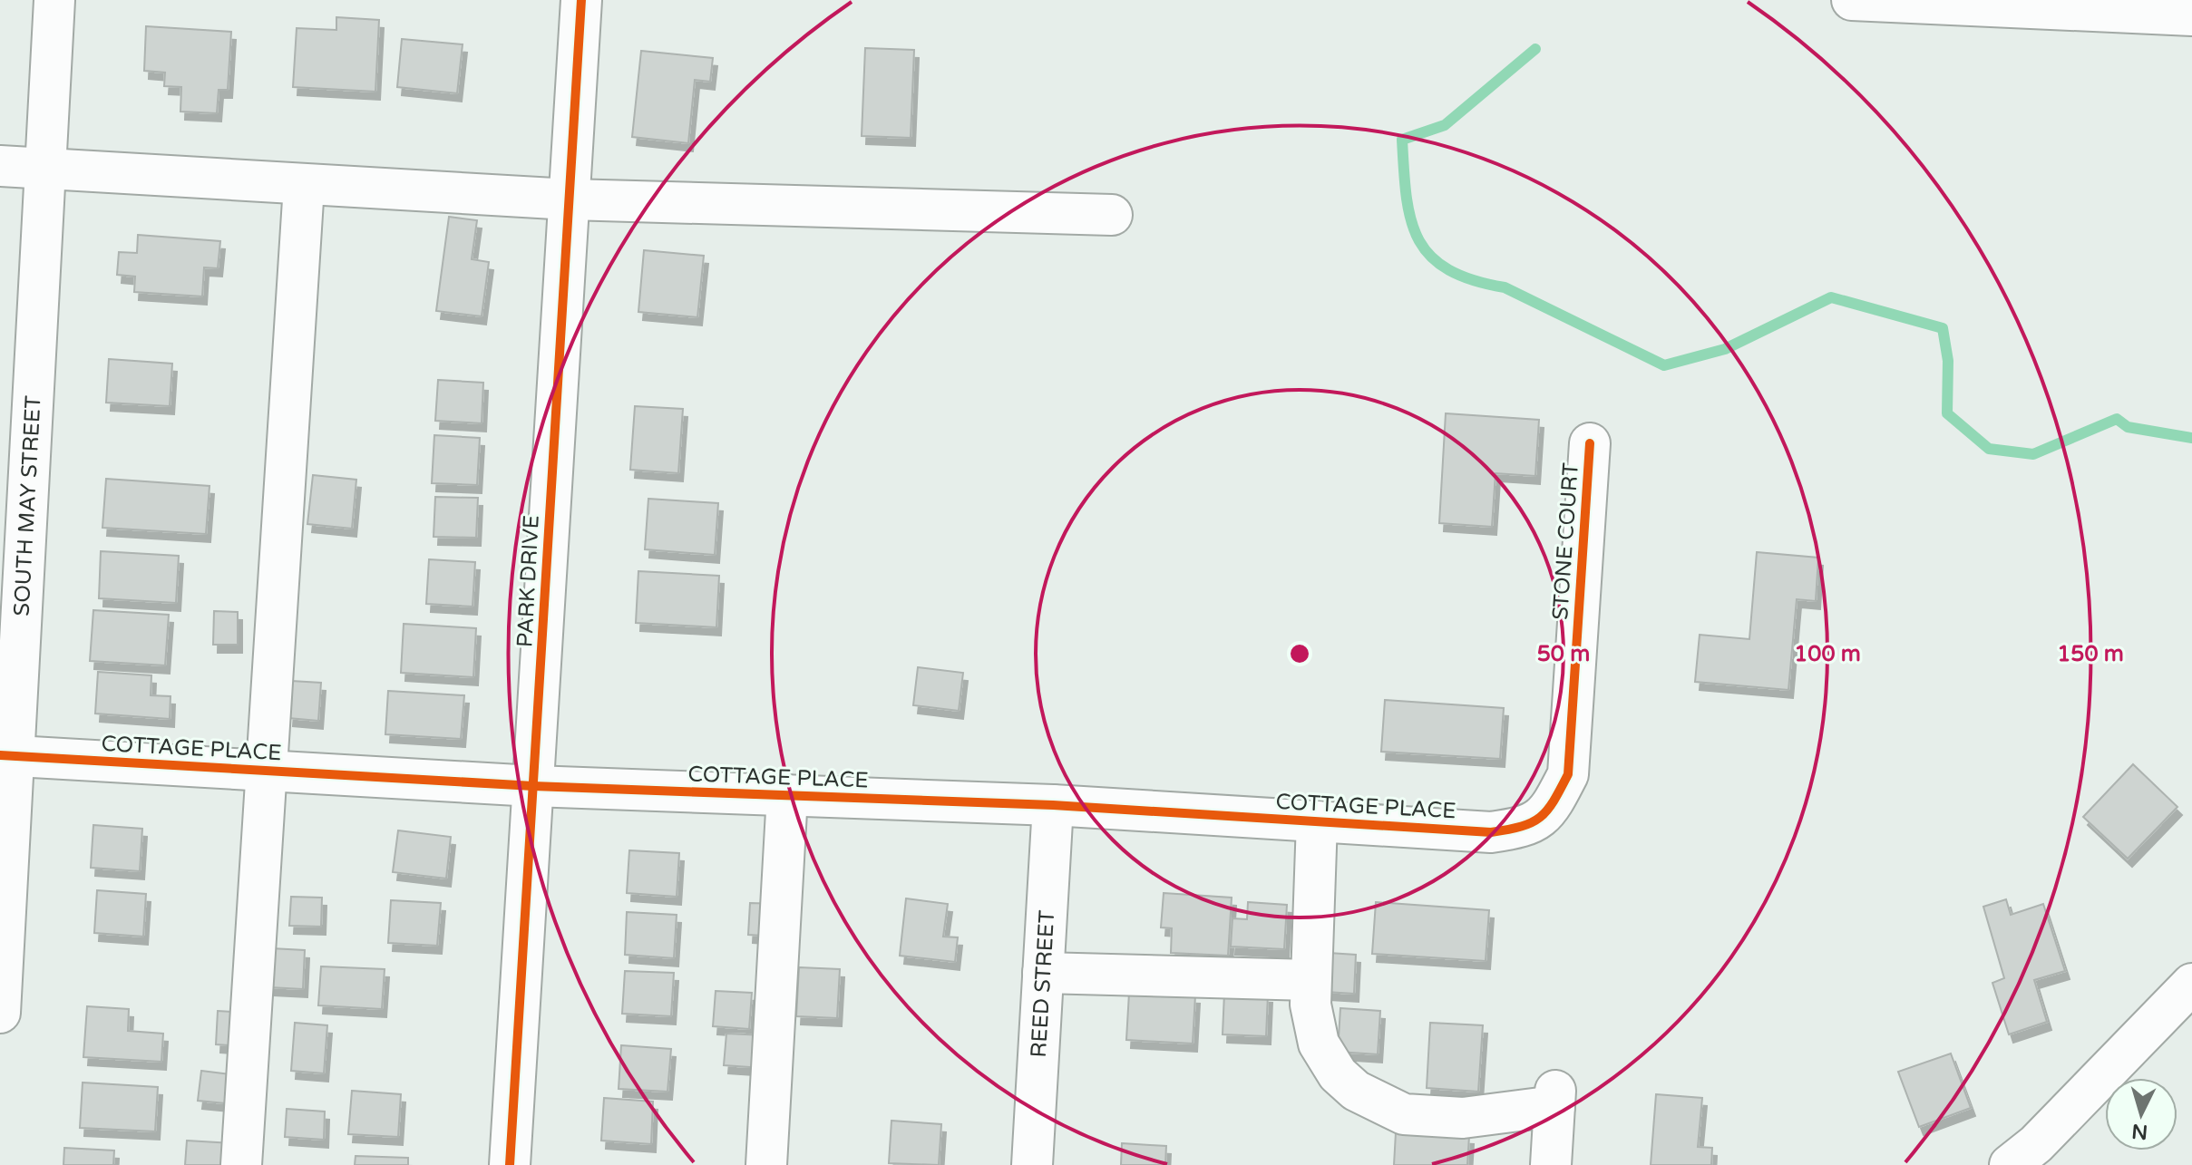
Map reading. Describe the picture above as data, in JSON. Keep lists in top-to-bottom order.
{
  "streets": {
    "street": [
      "SOUTH MAY STREET",
      "STONE COURT",
      "PARK DRIVE",
      "COTTAGE PLACE",
      "REED STREET"
    ]
  },
  "crossings": [
    ["SOUTH MAY STREET", "COTTAGE PLACE"],
    ["STONE COURT", "COTTAGE PLACE"],
    ["PARK DRIVE", "COTTAGE PLACE"],
    ["COTTAGE PLACE", "REED STREET"]
  ],
  "north": "bottom",
  "rings": ["50 m", "100 m", "150 m"]
}
